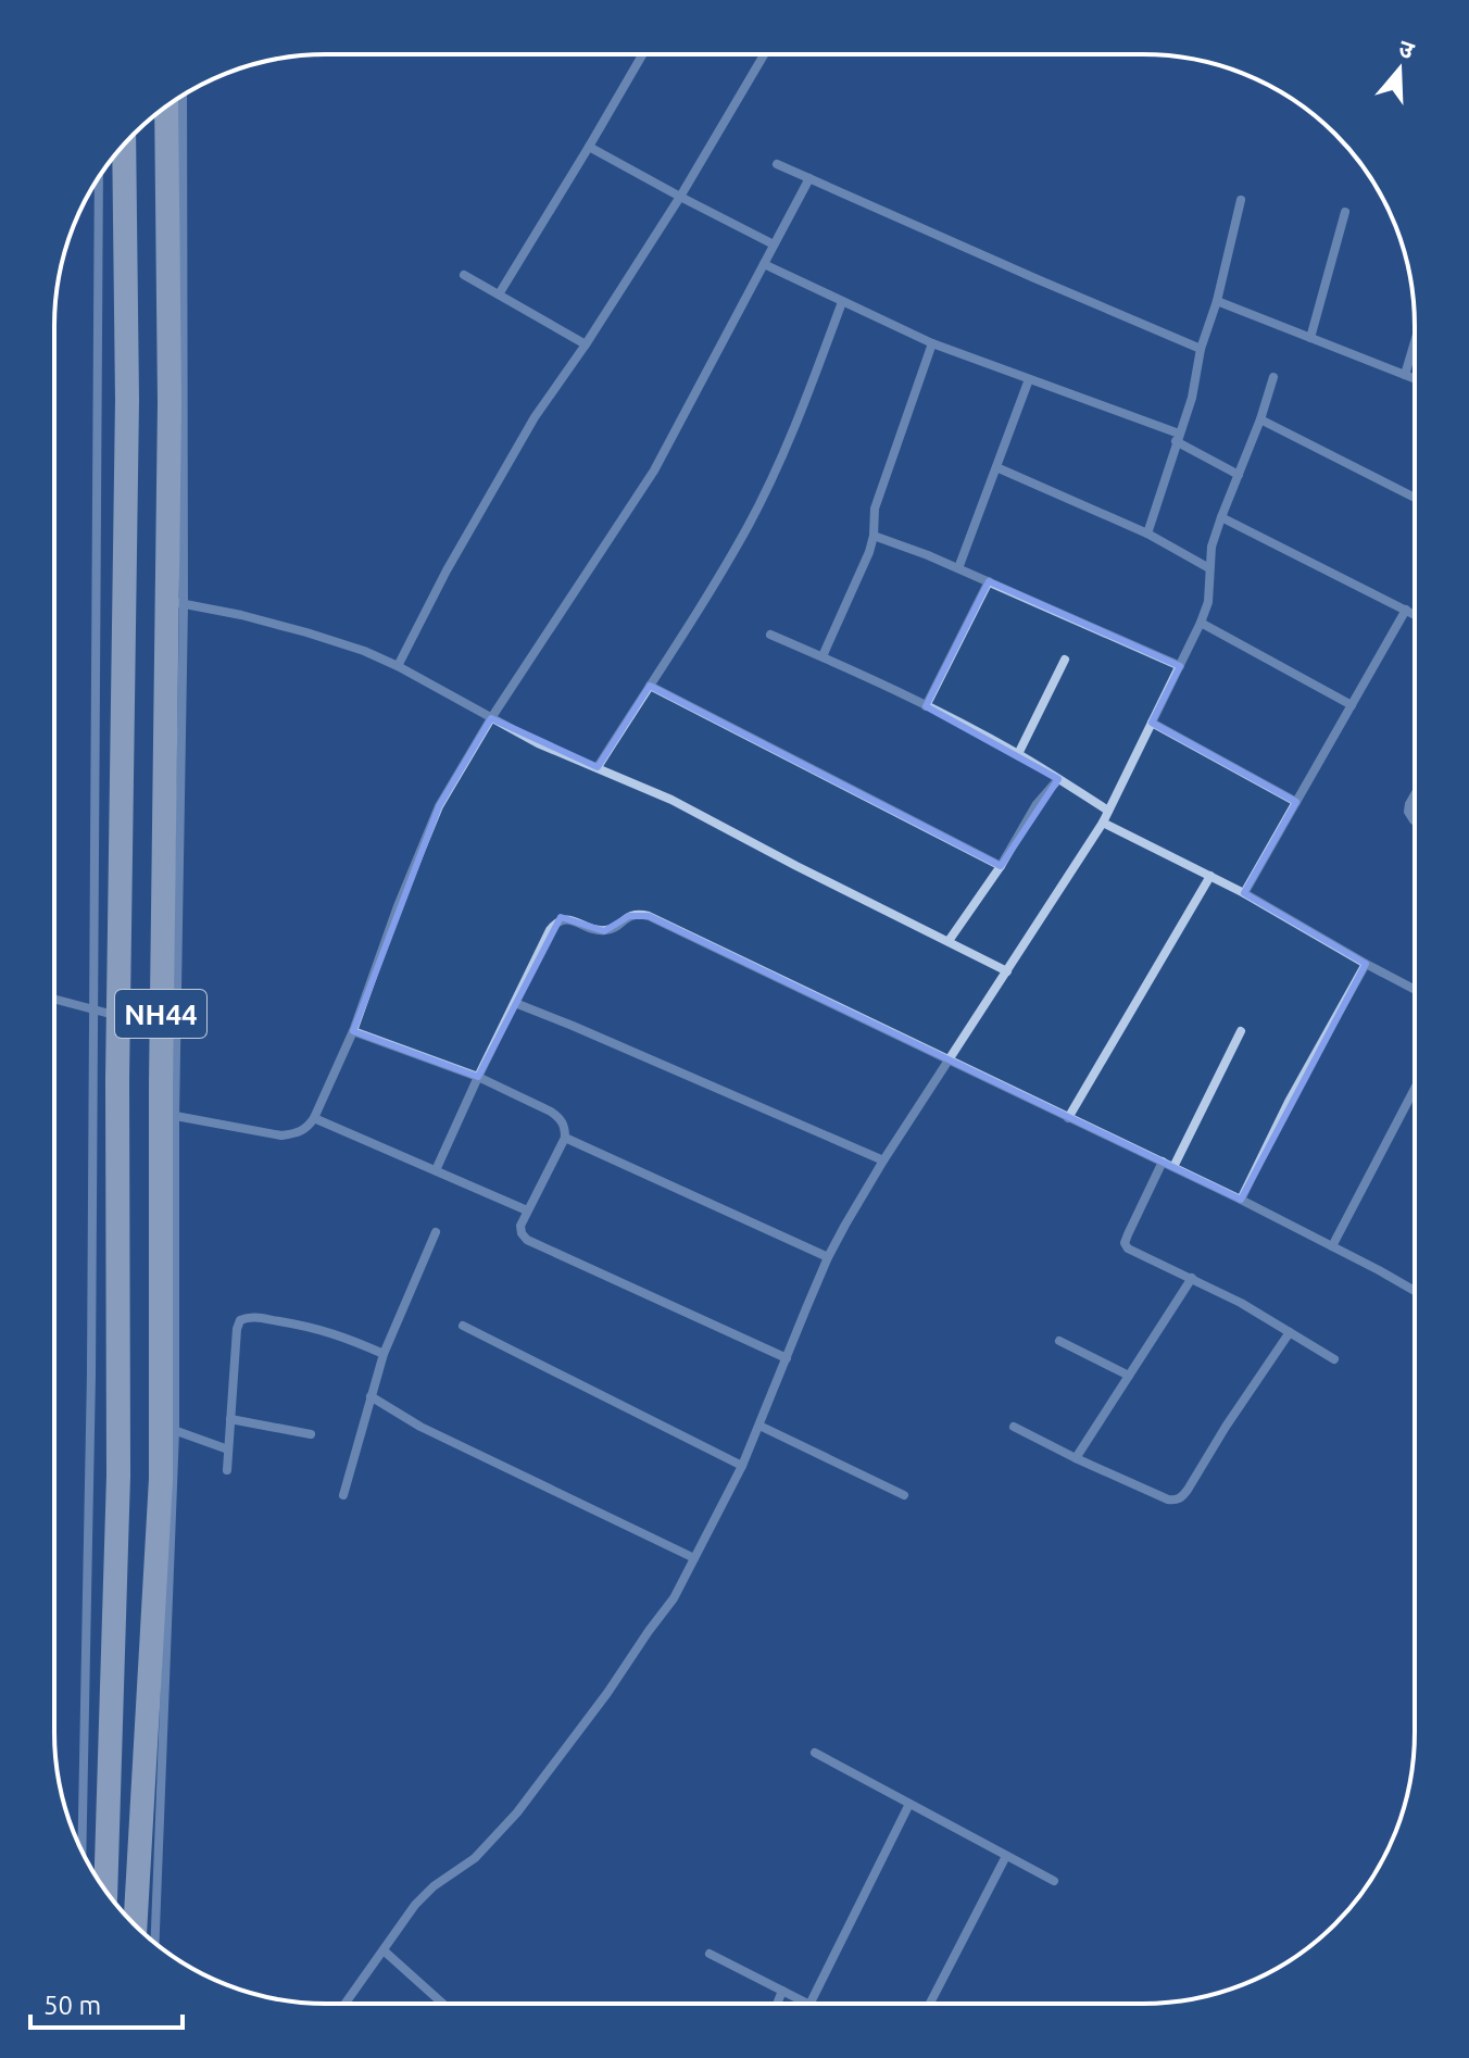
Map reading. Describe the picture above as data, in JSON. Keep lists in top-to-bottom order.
{
  "streets": {
    "highway": ["NH44"]
  },
  "scale_bar": "50 m",
  "north": "top"
}
